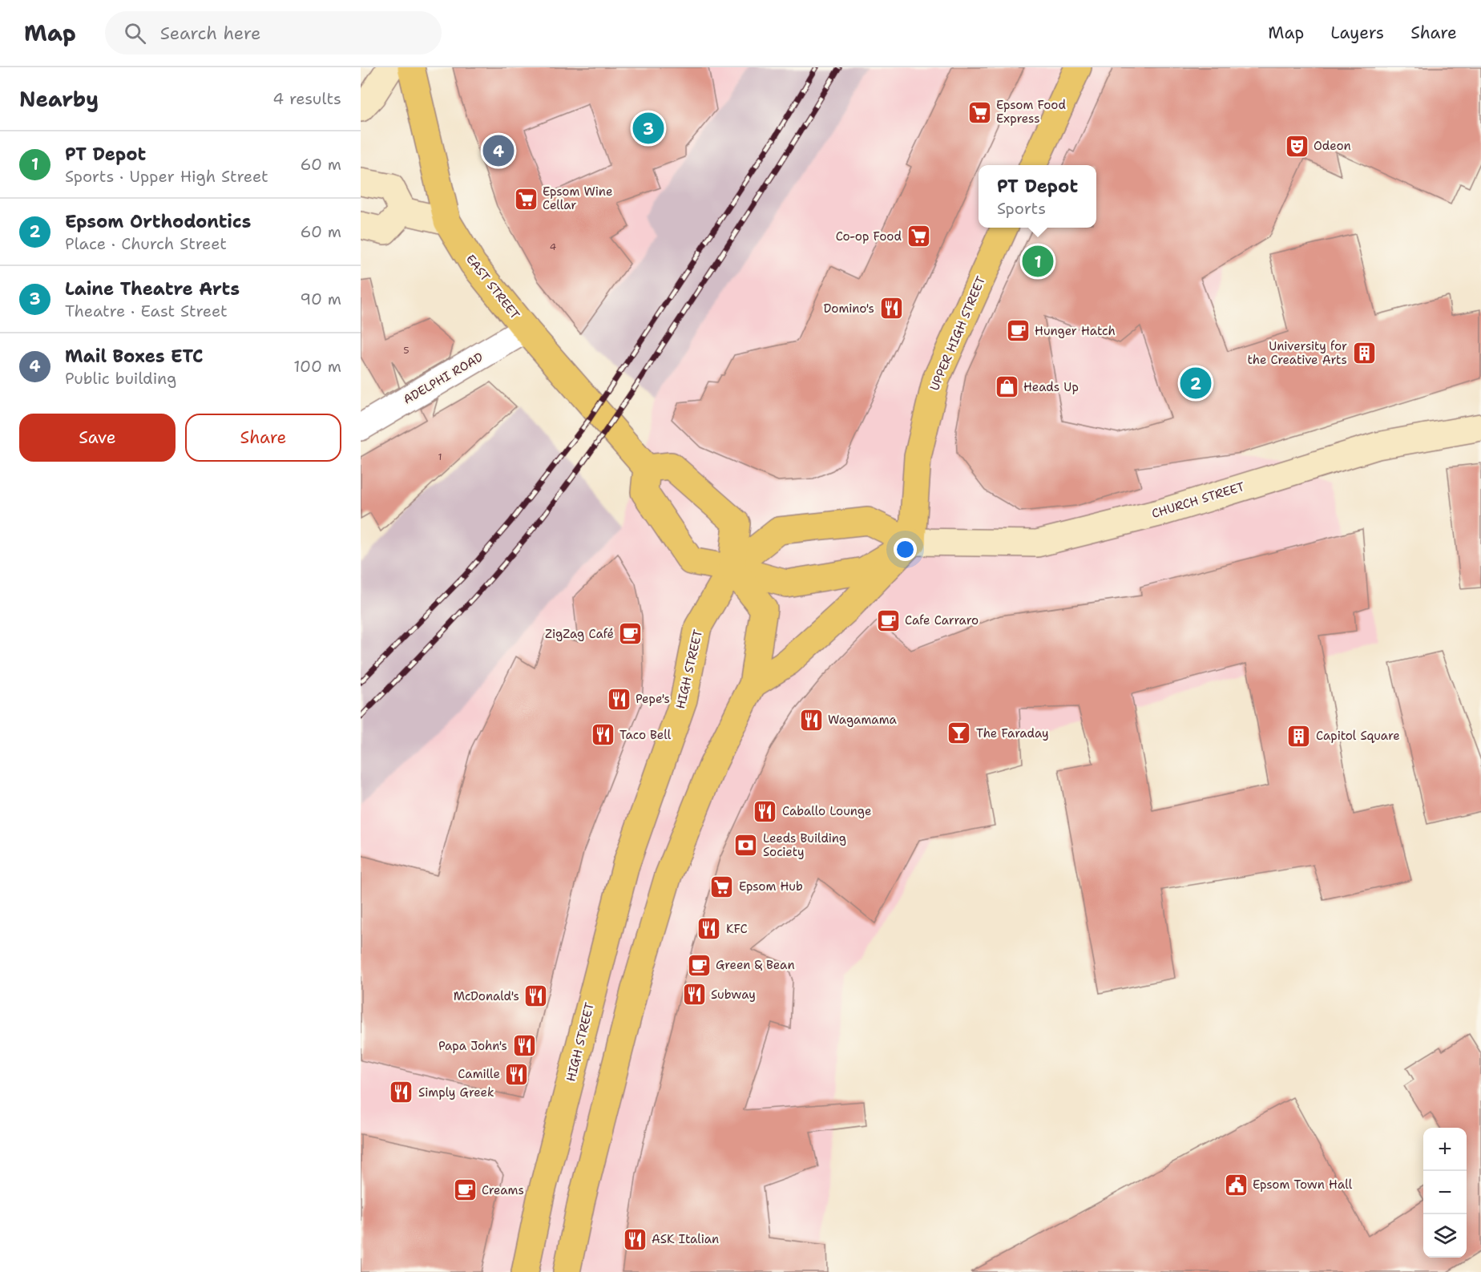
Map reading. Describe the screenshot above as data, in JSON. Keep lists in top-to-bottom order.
{
  "streets": {
    "main road": [
      "EAST STREET",
      "UPPER HIGH STREET",
      "CHURCH STREET",
      "HIGH STREET"
    ],
    "street": ["ADELPHI ROAD"]
  },
  "crossings": [
    ["EAST STREET", "ADELPHI ROAD"],
    ["UPPER HIGH STREET", "CHURCH STREET"]
  ],
  "places": {
    "supermarket": [
      "Epsom Food Express",
      "Epsom Wine Cellar",
      "Co-op Food",
      "Epsom Hub"
    ],
    "theatre": ["Odeon"],
    "restaurant": [
      "Domino's",
      "Pepe's",
      "Wagamama",
      "Taco Bell",
      "Caballo Lounge",
      "KFC",
      "Subway",
      "McDonald's",
      "Papa John's",
      "Camille",
      "Simply Greek",
      "ASK Italian"
    ],
    "cafe": [
      "Hunger Hatch",
      "Cafe Carraro",
      "ZigZag Café",
      "Green & Bean",
      "Creams"
    ],
    "building": ["University for the Creative Arts", "Capitol Square"],
    "shop": ["Heads Up"],
    "bar": ["The Faraday"],
    "bank": ["Leeds Building Society"],
    "public building": ["Epsom Town Hall"]
  },
  "house_numbers": ["4", "5", "1"],
  "page": {
    "header": "Map",
    "search": "Search here",
    "nav": ["Map", "Layers", "Share"],
    "heading": ["Nearby", "4 results"],
    "pins": [
      "3",
      "4",
      "1",
      "2"
    ],
    "list": [
      {
        "mark": "1",
        "name": "PT Depot",
        "note": "Sports · Upper High Street",
        "value": "60 m"
      },
      {
        "mark": "2",
        "name": "Epsom Orthodontics",
        "note": "Place · Church Street",
        "value": "60 m"
      },
      {
        "mark": "3",
        "name": "Laine Theatre Arts",
        "note": "Theatre · East Street",
        "value": "90 m"
      },
      {
        "mark": "4",
        "name": "Mail Boxes ETC",
        "note": "Public building",
        "value": "100 m"
      }
    ],
    "popup": ["PT Depot", "Sports"],
    "buttons": ["Save", "Share"],
    "map_buttons": ["+", "−"]
  }
}
